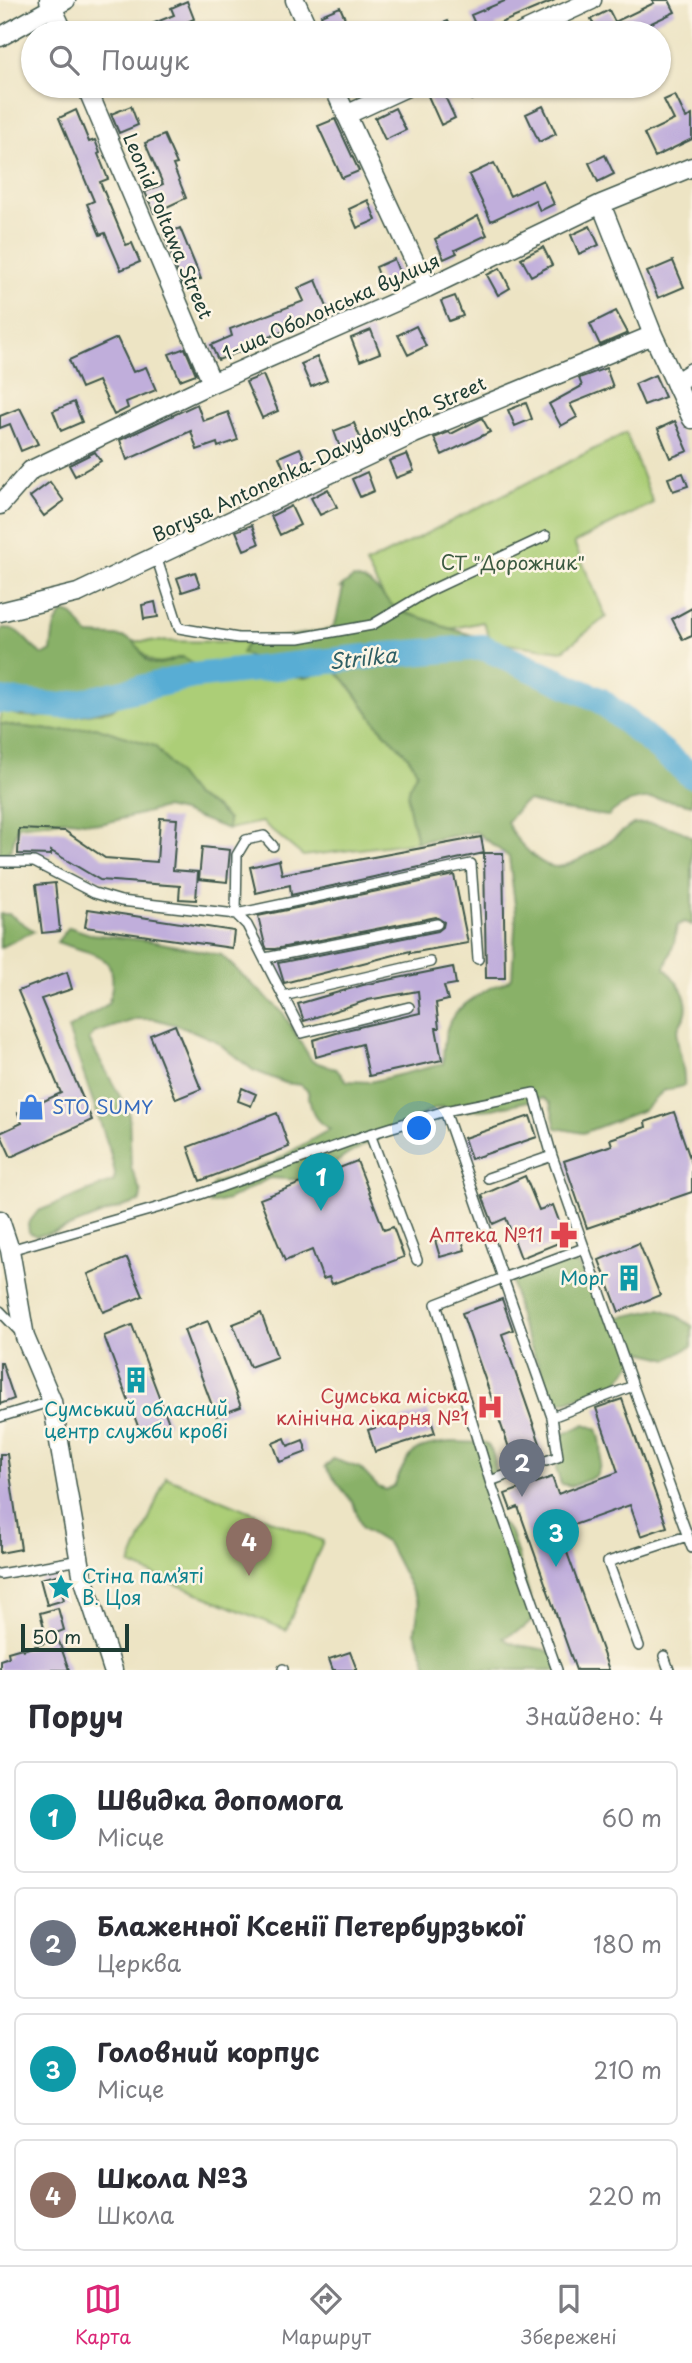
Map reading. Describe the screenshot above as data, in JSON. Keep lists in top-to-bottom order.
{
  "streets": {
    "street": ["Leonid Poltawa Street", "1-ша Оболонська вулиця", "Borysa Antonenka-Davydovycha Street"]
  },
  "crossings": [
    ["Leonid Poltawa Street", "1-ша Оболонська вулиця"]
  ],
  "water": ["Strilka"],
  "parks": ["СТ \"Дорожник\""],
  "places": {
    "shop": ["STO SUMY"],
    "pharmacy": ["Аптека №11"],
    "building": ["Морг", "Сумський обласний центр служби крові"],
    "hospital": ["Сумська міська клінічна лікарня №1"],
    "place": ["Стіна пам’яті В. Цоя"]
  },
  "scale_bar": "50 m",
  "page": {
    "search": "Пошук",
    "pins": [
      "1",
      "2",
      "3",
      "4"
    ],
    "scale": "50 m",
    "heading": ["Поруч", "Знайдено: 4"],
    "list": [
      {
        "mark": "1",
        "name": "Швидка допомога",
        "note": "Місце",
        "value": "60 m"
      },
      {
        "mark": "2",
        "name": "Блаженної Ксенії Петербурзької",
        "note": "Церква",
        "value": "180 m"
      },
      {
        "mark": "3",
        "name": "Головний корпус",
        "note": "Місце",
        "value": "210 m"
      },
      {
        "mark": "4",
        "name": "Школа №3",
        "note": "Школа",
        "value": "220 m"
      }
    ],
    "nav": ["Карта", "Маршрут", "Збережені"]
  }
}
